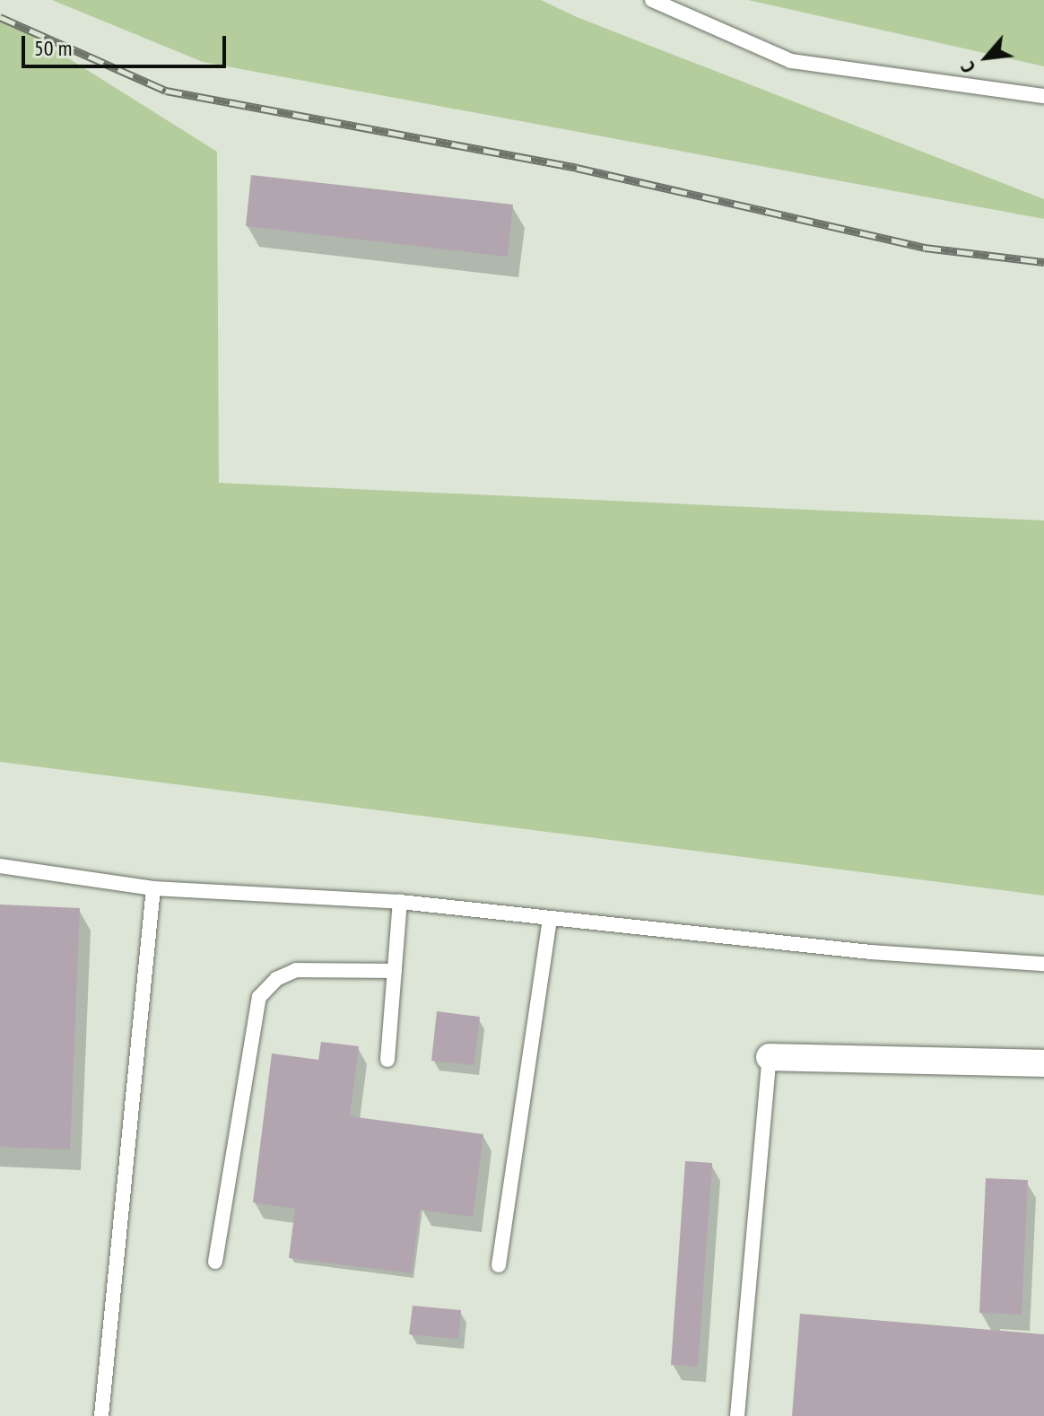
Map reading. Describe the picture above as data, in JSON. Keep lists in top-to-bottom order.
{
  "scale_bar": "50 m",
  "north": "bottom left"
}
